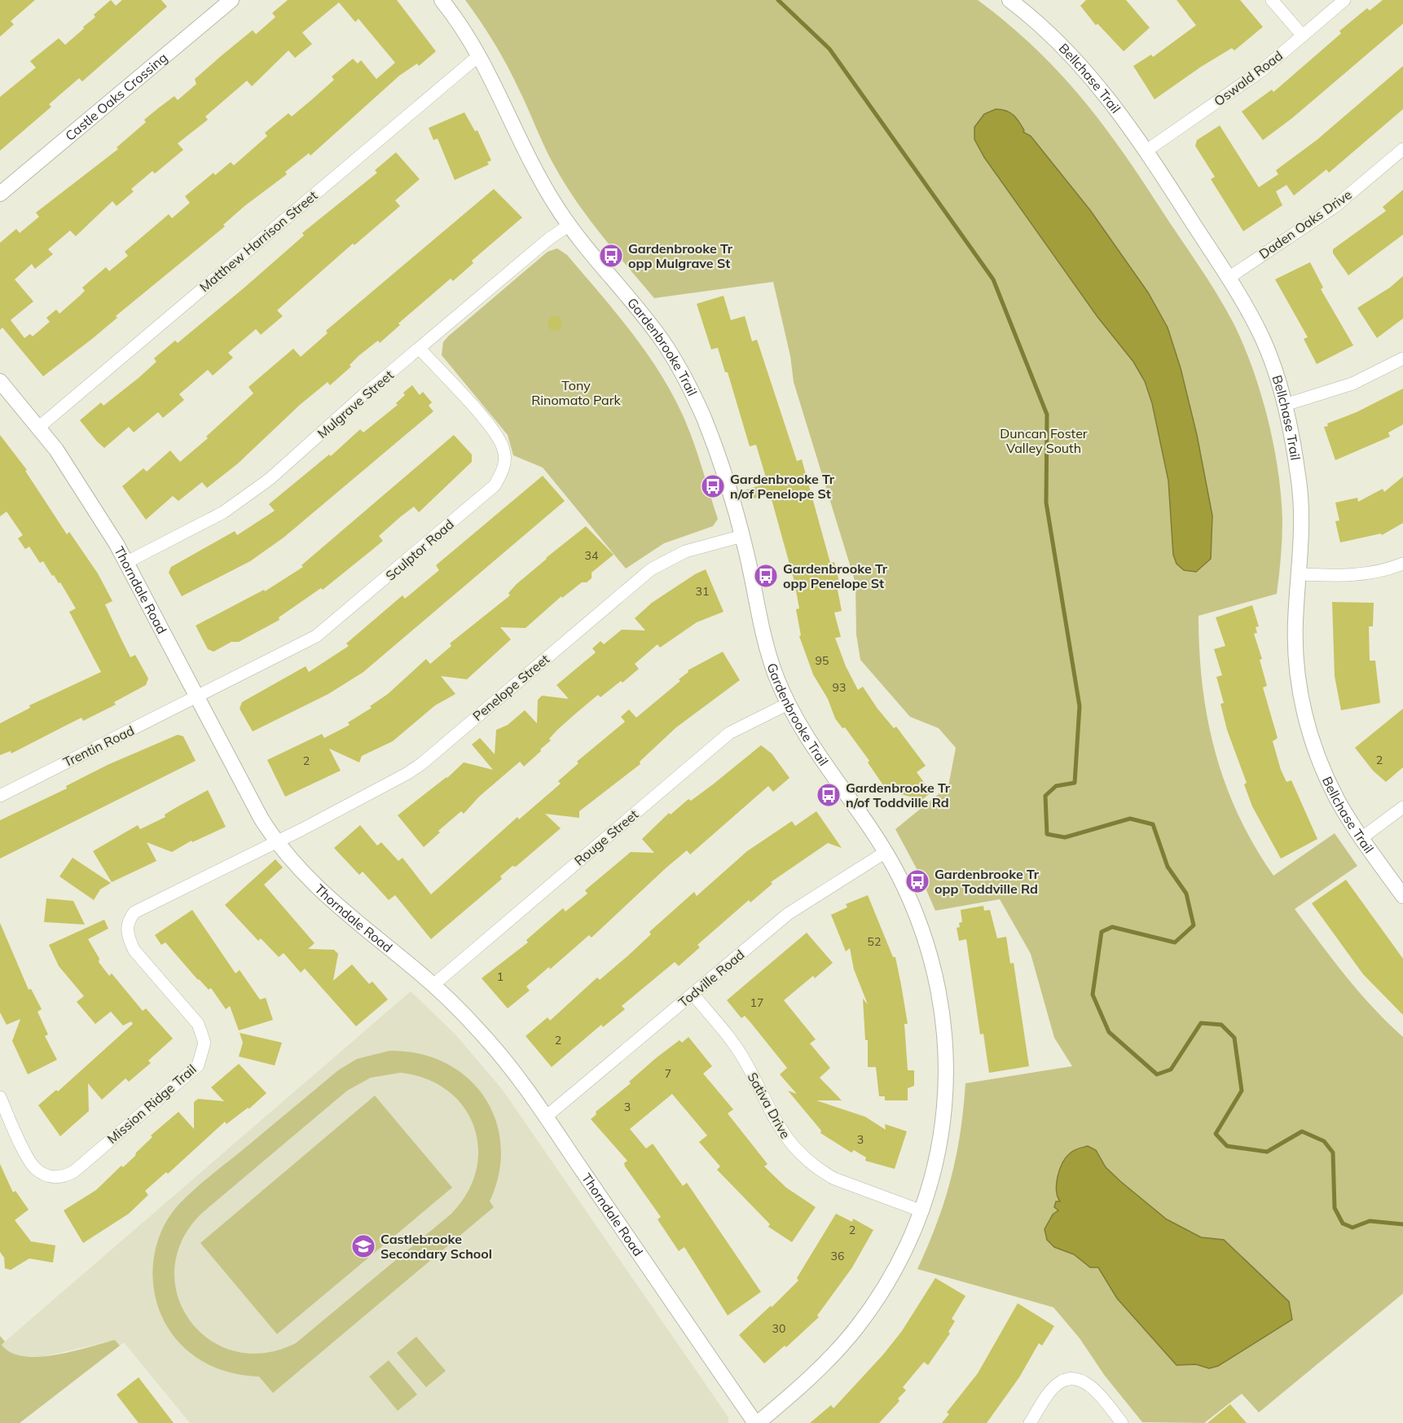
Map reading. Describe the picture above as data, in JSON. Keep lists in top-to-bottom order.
{
  "streets": {
    "street": [
      "Bellchase Trail",
      "Oswald Road",
      "Castle Oaks Crossing",
      "Daden Oaks Drive",
      "Matthew Harrison Street",
      "Gardenbrooke Trail",
      "Mulgrave Street",
      "Sculptor Road",
      "Thorndale Road",
      "Penelope Street",
      "Trentin Road",
      "Rouge Street",
      "Todville Road",
      "Mission Ridge Trail",
      "Sativa Drive"
    ]
  },
  "crossings": [
    ["Bellchase Trail", "Oswald Road"],
    ["Bellchase Trail", "Daden Oaks Drive"],
    ["Matthew Harrison Street", "Gardenbrooke Trail"],
    ["Matthew Harrison Street", "Thorndale Road"],
    ["Gardenbrooke Trail", "Mulgrave Street"],
    ["Gardenbrooke Trail", "Thorndale Road"],
    ["Gardenbrooke Trail", "Penelope Street"],
    ["Gardenbrooke Trail", "Rouge Street"],
    ["Gardenbrooke Trail", "Todville Road"],
    ["Gardenbrooke Trail", "Sativa Drive"],
    ["Mulgrave Street", "Sculptor Road"],
    ["Mulgrave Street", "Thorndale Road"],
    ["Sculptor Road", "Thorndale Road"],
    ["Sculptor Road", "Trentin Road"],
    ["Thorndale Road", "Penelope Street"],
    ["Thorndale Road", "Trentin Road"],
    ["Thorndale Road", "Rouge Street"],
    ["Thorndale Road", "Todville Road"],
    ["Thorndale Road", "Mission Ridge Trail"],
    ["Penelope Street", "Mission Ridge Trail"],
    ["Todville Road", "Sativa Drive"]
  ],
  "parks": ["Tony Rinomato Park", "Duncan Foster Valley South"],
  "places": {
    "bus stop": [
      "Gardenbrooke Tr opp Mulgrave St",
      "Gardenbrooke Tr n/of Penelope St",
      "Gardenbrooke Tr opp Penelope St",
      "Gardenbrooke Tr n/of Toddville Rd",
      "Gardenbrooke Tr opp Toddville Rd"
    ],
    "school or university": ["Castlebrooke Secondary School"]
  },
  "house_numbers": [
    "34",
    "31",
    "95",
    "93",
    "2",
    "2",
    "52",
    "1",
    "17",
    "2",
    "7",
    "3",
    "3",
    "2",
    "36",
    "30"
  ]
}
